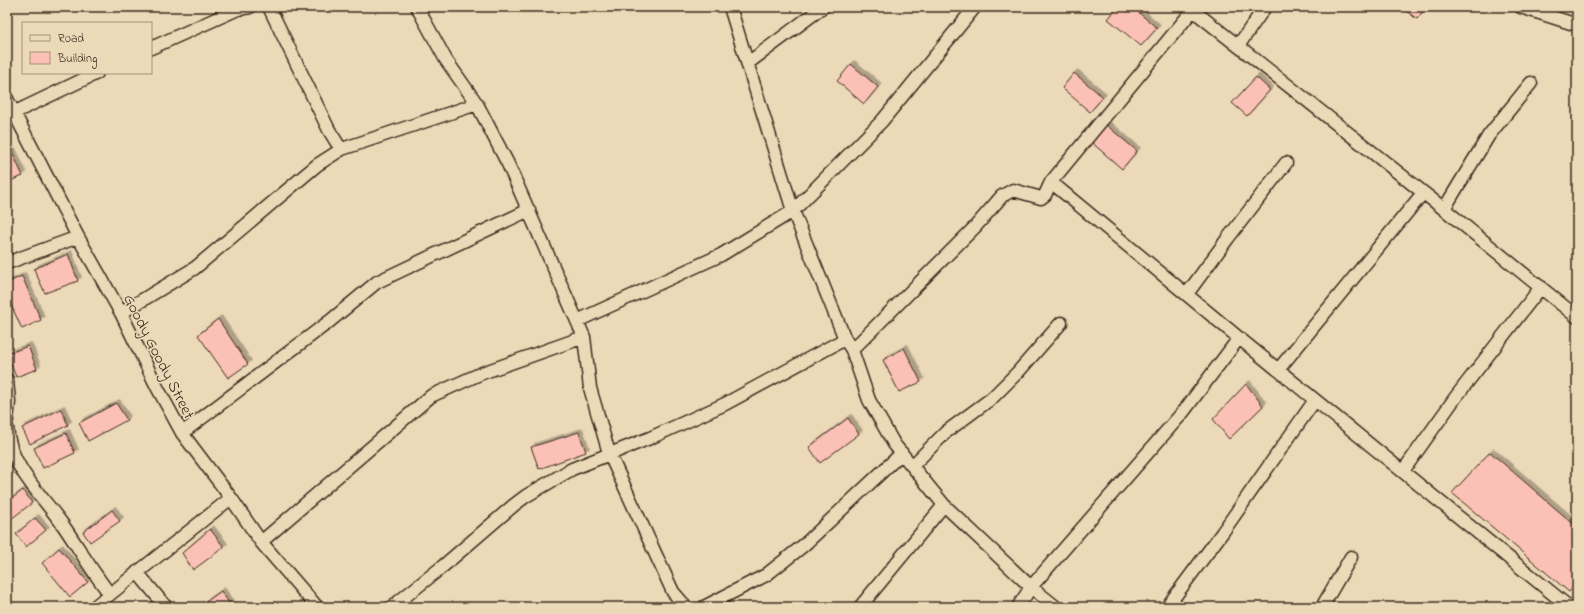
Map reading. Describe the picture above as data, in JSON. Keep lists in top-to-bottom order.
{
  "streets": {
    "street": ["Goody Goody Street"]
  },
  "legend": ["Road", "Building"]
}
